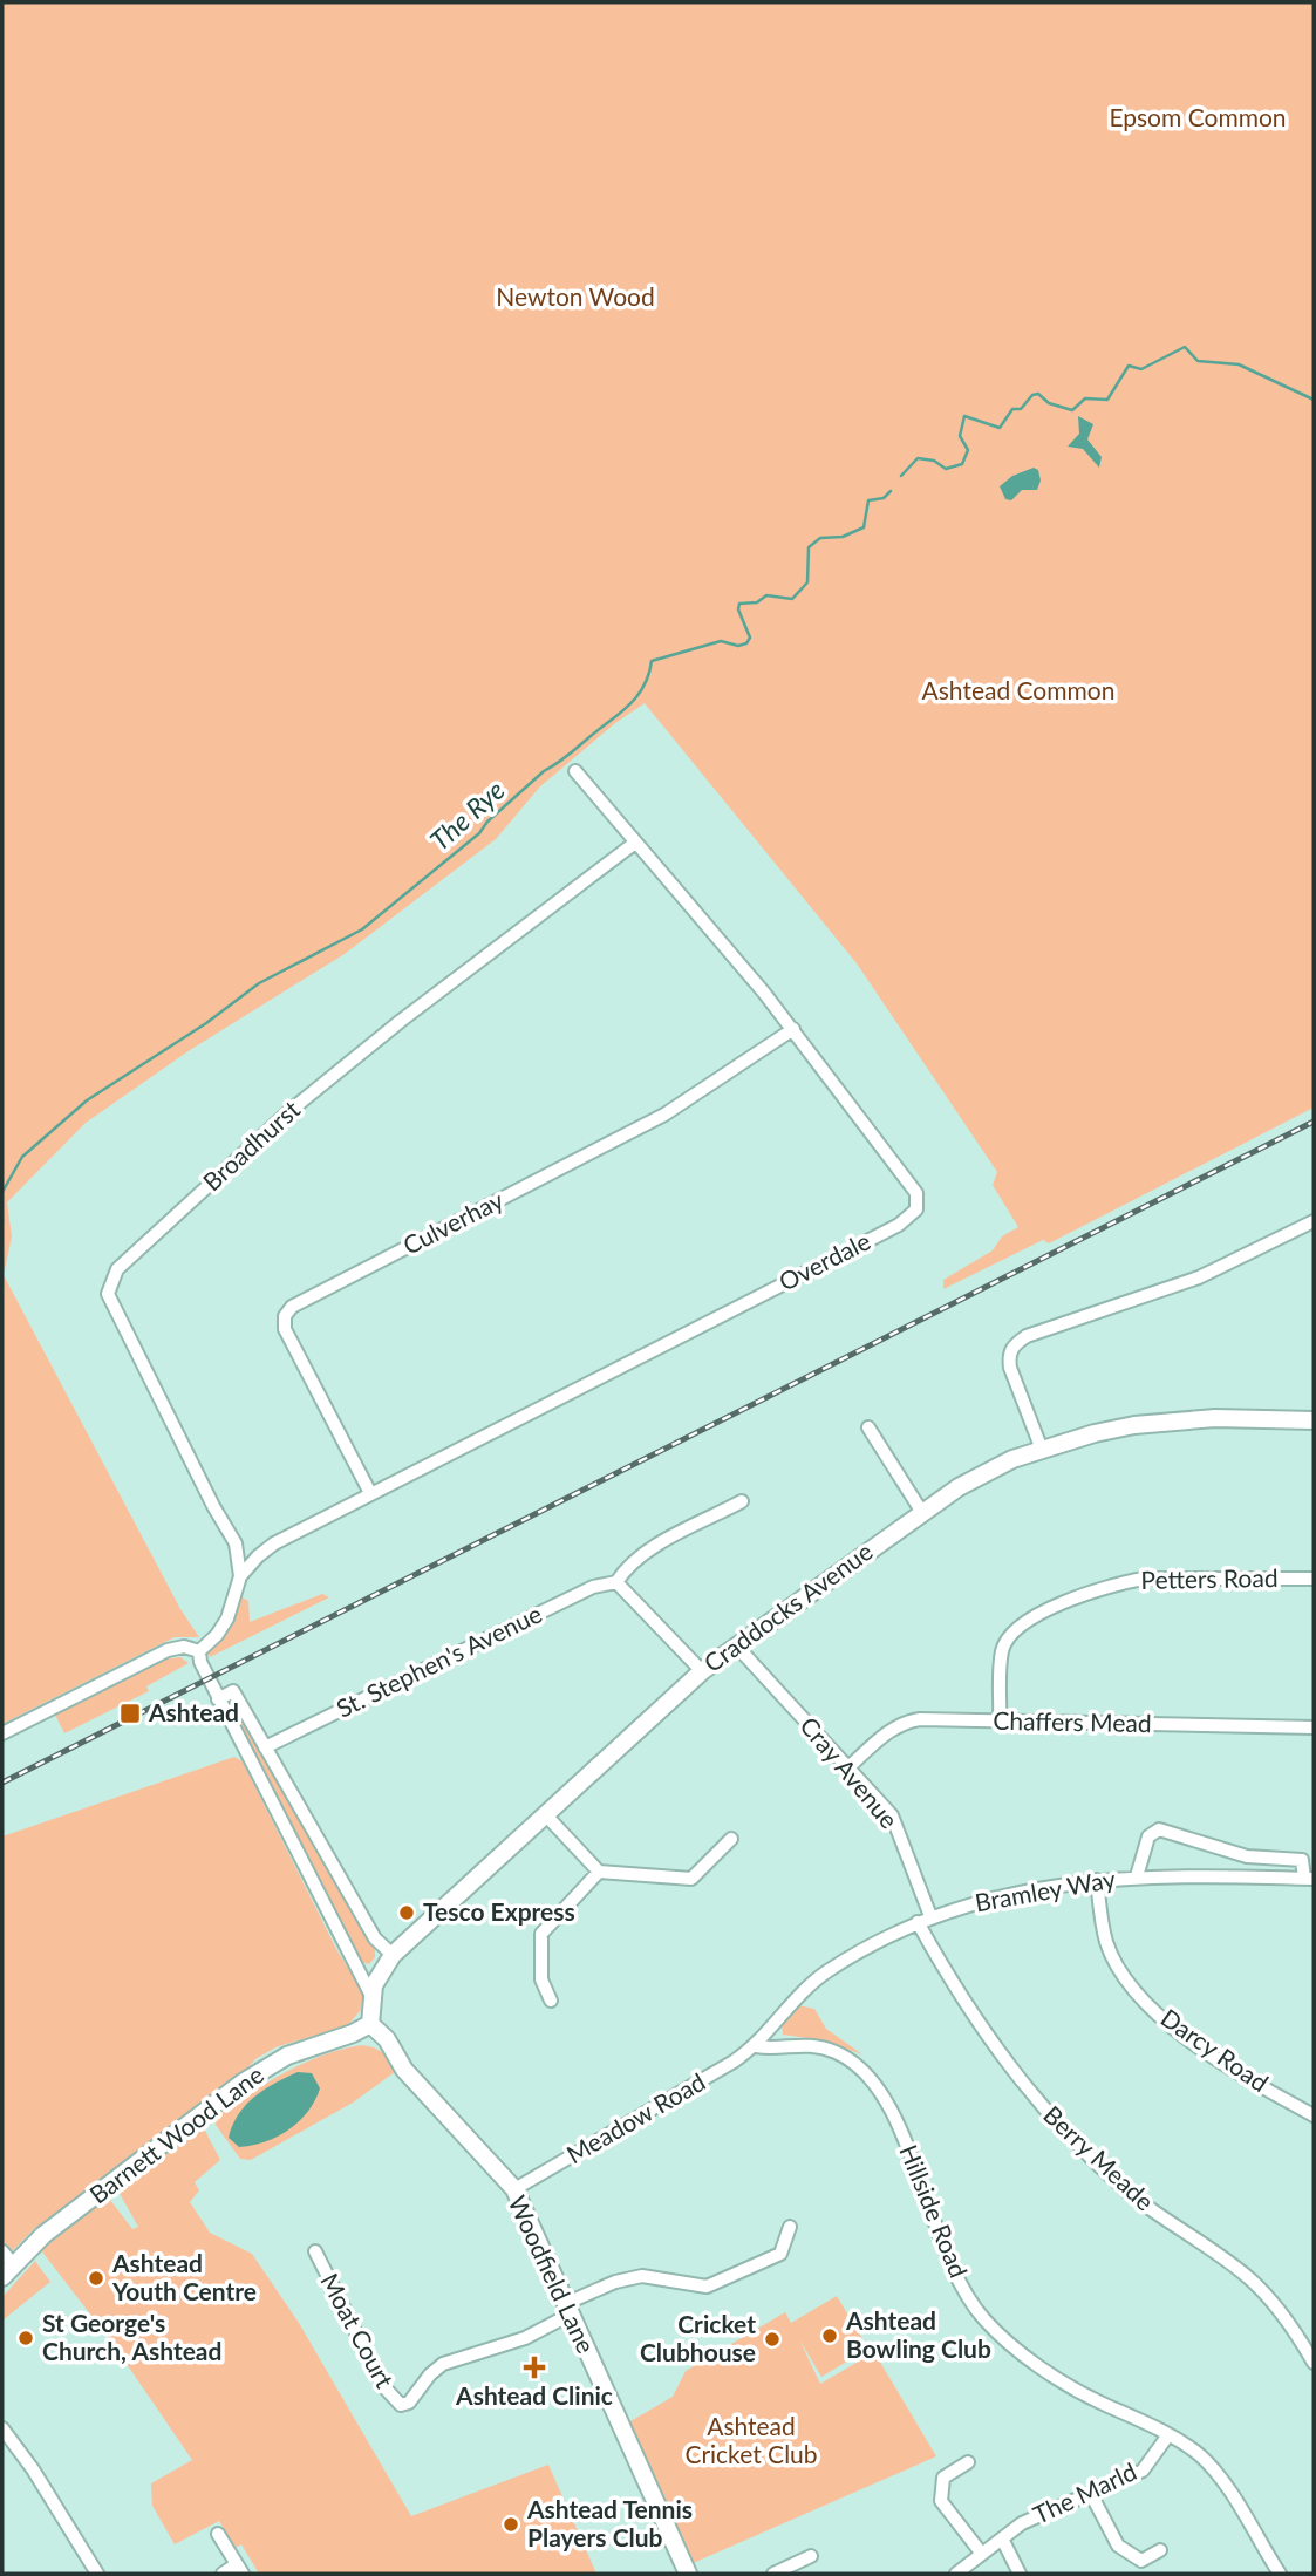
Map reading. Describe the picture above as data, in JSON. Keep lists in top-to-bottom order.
{
  "streets": {
    "street": [
      "Broadhurst",
      "Culverhay",
      "Overdale",
      "Petters Road",
      "Craddocks Avenue",
      "St. Stephen's Avenue",
      "Chaffers Mead",
      "Cray Avenue",
      "Bramley Way",
      "Darcy Road",
      "Meadow Road",
      "Barnett Wood Lane",
      "Berry Meade",
      "Hillside Road",
      "Woodfield Lane",
      "Moat Court",
      "The Marld"
    ]
  },
  "crossings": [
    ["Broadhurst", "Overdale"],
    ["Culverhay", "Overdale"],
    ["Petters Road", "Chaffers Mead"],
    ["Craddocks Avenue", "Cray Avenue"],
    ["Chaffers Mead", "Cray Avenue"],
    ["Cray Avenue", "Bramley Way"],
    ["Cray Avenue", "Berry Meade"],
    ["Bramley Way", "Darcy Road"],
    ["Bramley Way", "Meadow Road"],
    ["Bramley Way", "Berry Meade"],
    ["Bramley Way", "Hillside Road"],
    ["Meadow Road", "Hillside Road"],
    ["Meadow Road", "Woodfield Lane"],
    ["Barnett Wood Lane", "Woodfield Lane"],
    ["Hillside Road", "The Marld"],
    ["Woodfield Lane", "Moat Court"]
  ],
  "water": ["The Rye"],
  "parks": [
    "Epsom Common",
    "Newton Wood",
    "Ashtead Common",
    "Ashtead Cricket Club"
  ],
  "places": {
    "transit": ["Ashtead"],
    "other": [
      "Tesco Express",
      "Ashtead Youth Centre",
      "Ashtead Bowling Club",
      "St George's Church, Ashtead",
      "Cricket Clubhouse",
      "Ashtead Tennis Players Club"
    ],
    "health": ["Ashtead Clinic"]
  }
}
